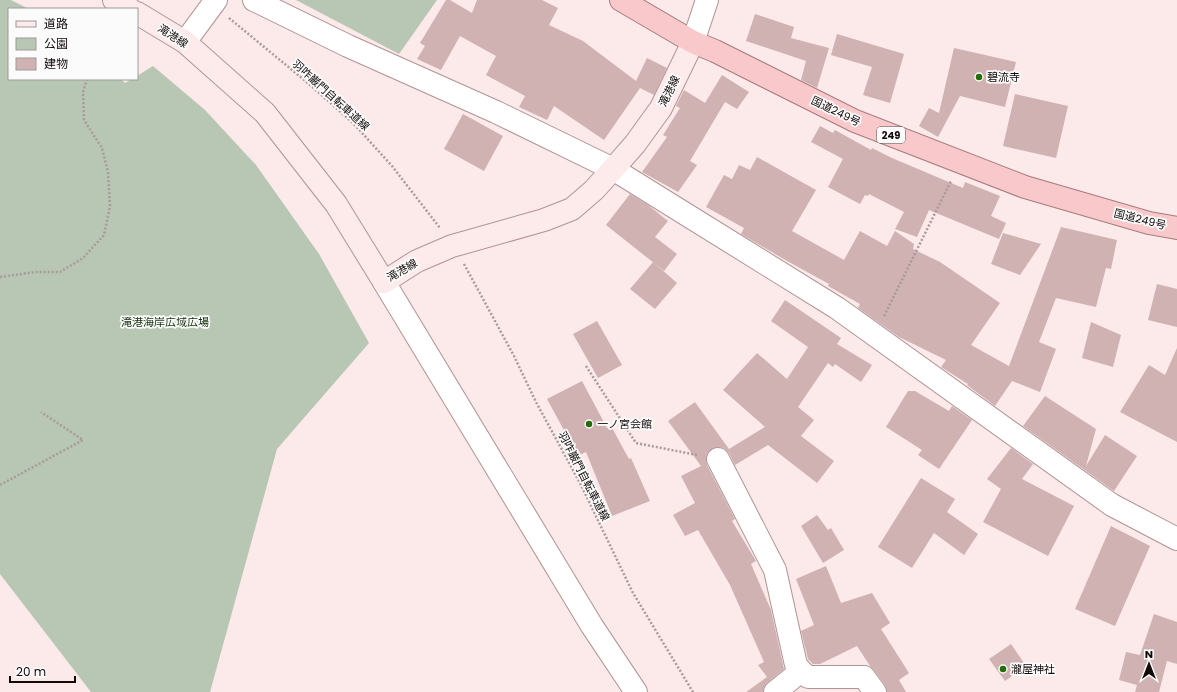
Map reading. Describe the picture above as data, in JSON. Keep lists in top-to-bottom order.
{
  "streets": {
    "highway": ["国道249号", "249"],
    "main road": ["滝港線"],
    "path": ["羽咋巌門自転車道線"]
  },
  "crossings": [
    ["滝港線", "国道249号"]
  ],
  "parks": ["滝港海岸広域広場"],
  "places": ["碧流寺", "一ノ宮会館", "瀧屋神社"],
  "legend": ["道路", "公園", "建物"],
  "scale_bar": "20 m",
  "north": "top"
}
